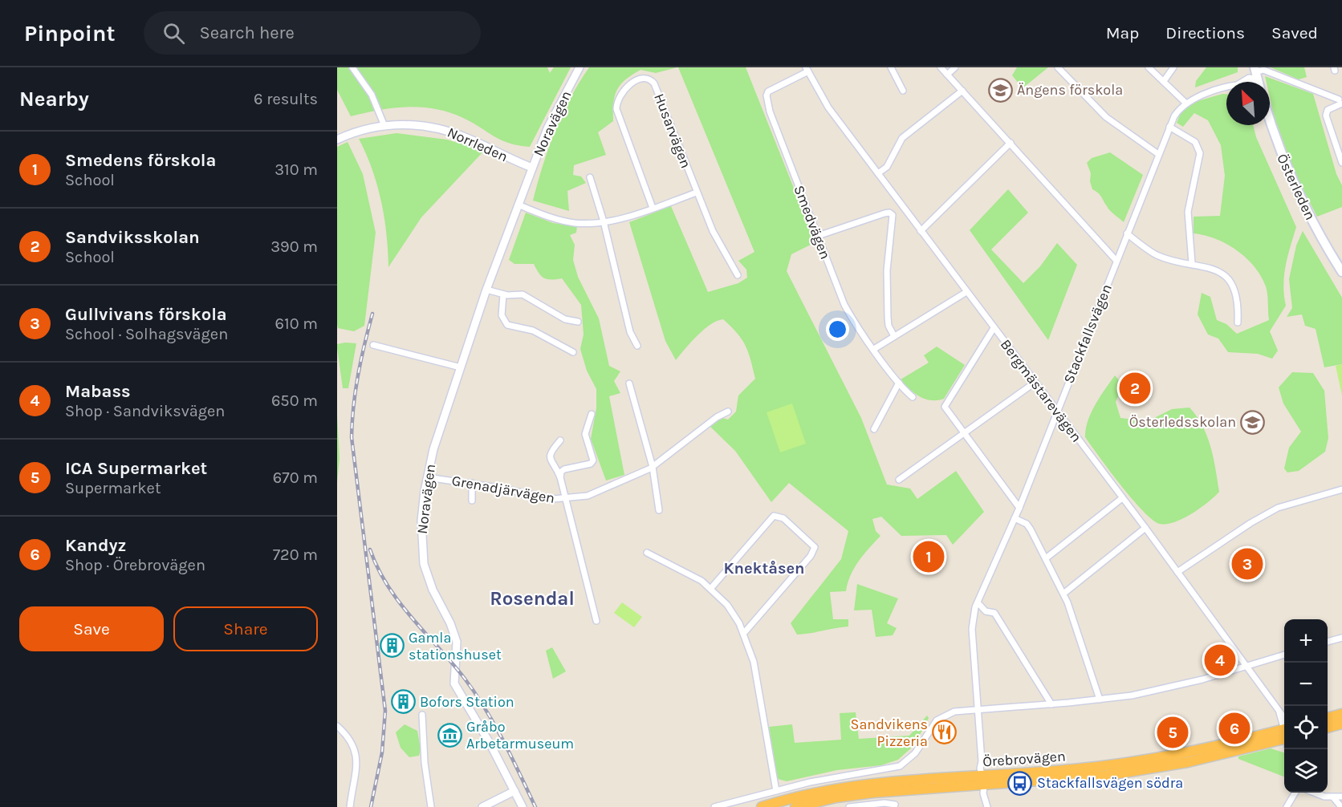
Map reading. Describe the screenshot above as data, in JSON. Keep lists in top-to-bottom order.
{
  "streets": {
    "highway": ["Örebrovägen"],
    "main road": ["Österleden"],
    "street": [
      "Noravägen",
      "Husarvägen",
      "Norrleden",
      "Smedvägen",
      "Stackfallsvägen",
      "Bergmästarevägen",
      "Grenadjärvägen"
    ]
  },
  "crossings": [
    ["Noravägen", "Norrleden"],
    ["Noravägen", "Grenadjärvägen"],
    ["Smedvägen", "Bergmästarevägen"],
    ["Stackfallsvägen", "Bergmästarevägen"],
    ["Stackfallsvägen", "Örebrovägen"]
  ],
  "districts": ["Knektåsen", "Rosendal"],
  "places": {
    "school or university": ["Ängens förskola", "Österledsskolan"],
    "building": ["Gamla stationshuset", "Bofors Station"],
    "restaurant": ["Sandvikens Pizzeria"],
    "museum": ["Gråbo Arbetarmuseum"],
    "bus stop": ["Stackfallsvägen södra"]
  },
  "north": "top left",
  "page": {
    "header": "Pinpoint",
    "search": "Search here",
    "nav": ["Map", "Directions", "Saved"],
    "heading": ["Nearby", "6 results"],
    "list": [
      {
        "mark": "1",
        "name": "Smedens förskola",
        "note": "School",
        "value": "310 m"
      },
      {
        "mark": "2",
        "name": "Sandviksskolan",
        "note": "School",
        "value": "390 m"
      },
      {
        "mark": "3",
        "name": "Gullvivans förskola",
        "note": "School · Solhagsvägen",
        "value": "610 m"
      },
      {
        "mark": "4",
        "name": "Mabass",
        "note": "Shop · Sandviksvägen",
        "value": "650 m"
      },
      {
        "mark": "5",
        "name": "ICA Supermarket",
        "note": "Supermarket",
        "value": "670 m"
      },
      {
        "mark": "6",
        "name": "Kandyz",
        "note": "Shop · Örebrovägen",
        "value": "720 m"
      }
    ],
    "pins": [
      "2",
      "1",
      "3",
      "4",
      "6",
      "5"
    ],
    "buttons": ["Save", "Share"],
    "map_buttons": ["+", "−"]
  }
}
